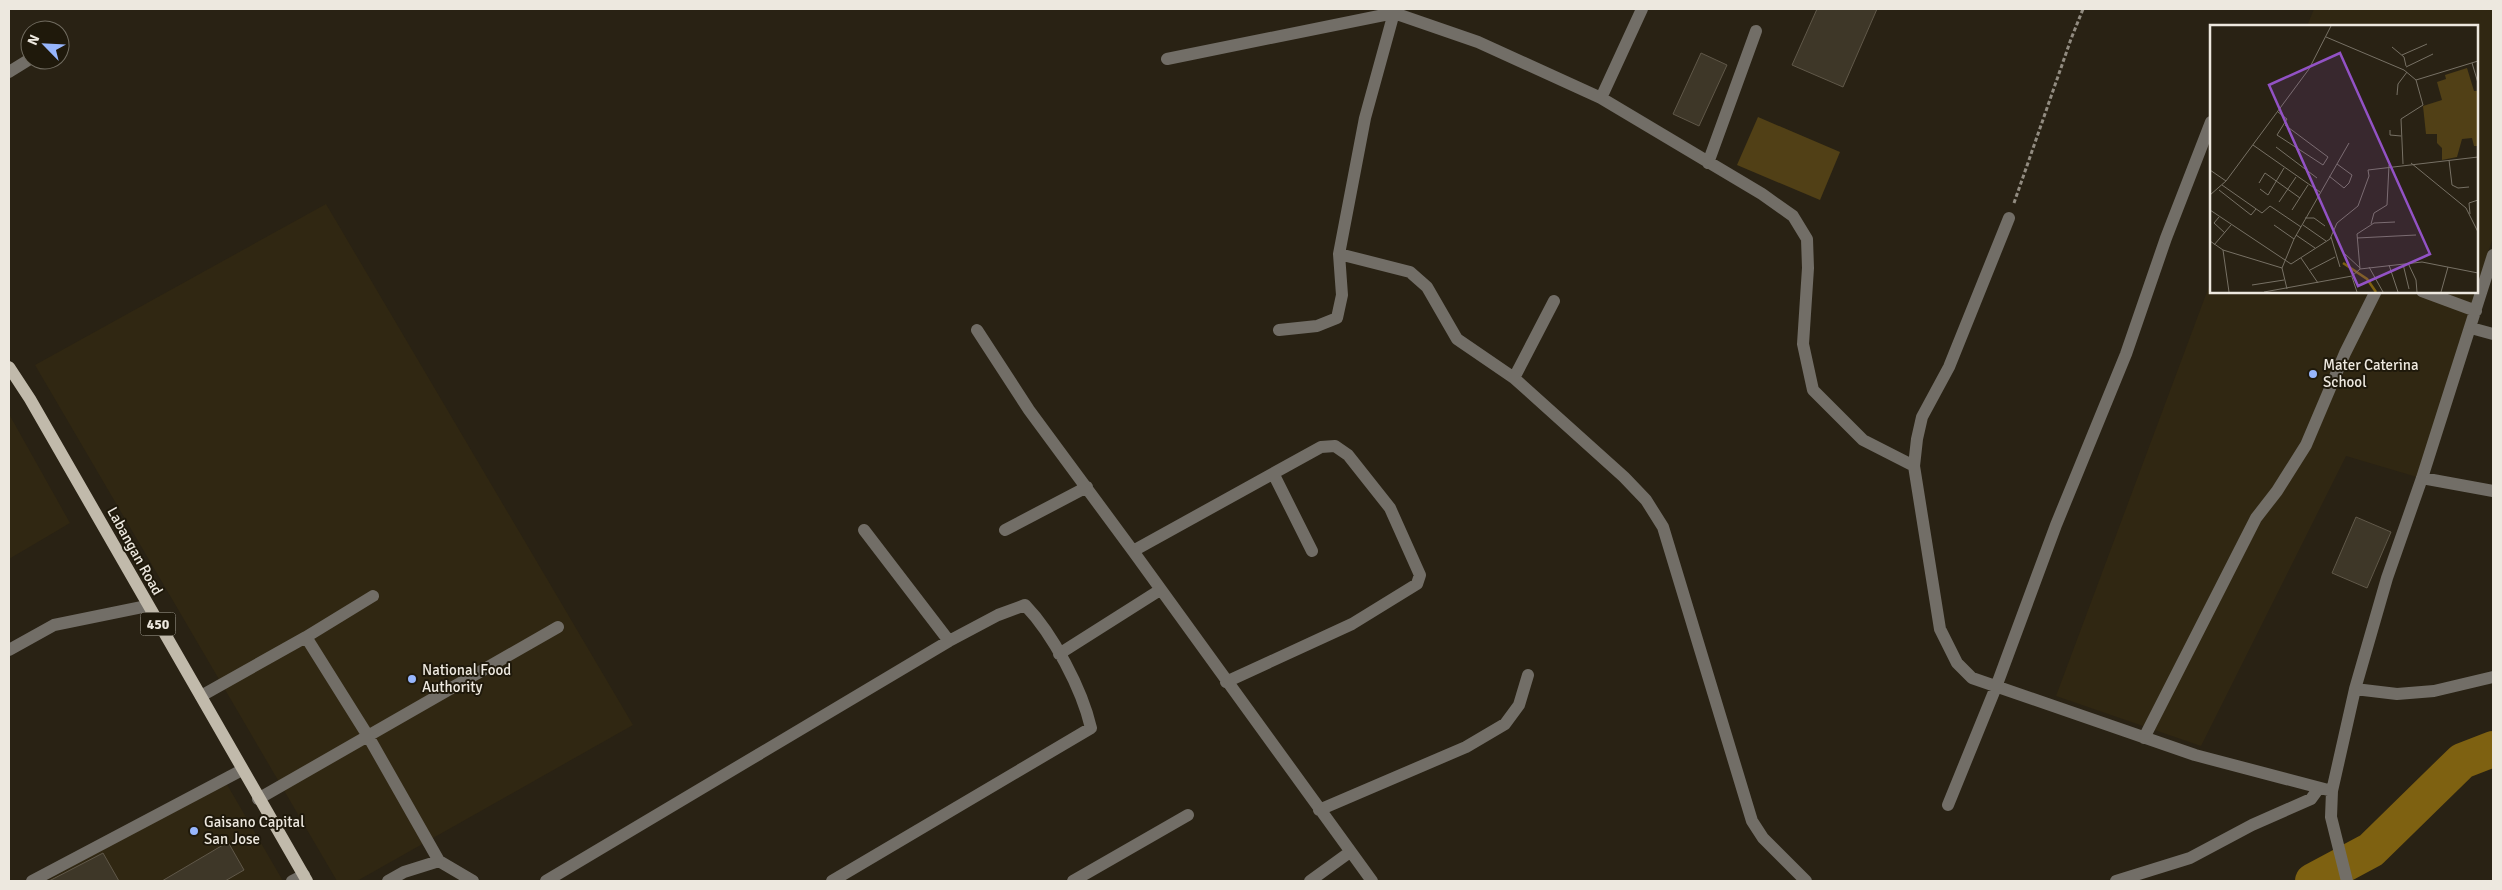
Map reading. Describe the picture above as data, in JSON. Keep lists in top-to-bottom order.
{
  "streets": {
    "main road": ["Labangan Road", "450"]
  },
  "places": ["Mater Caterina School", "National Food Authority", "Gaisano Capital San Jose"],
  "north": "top left"
}
